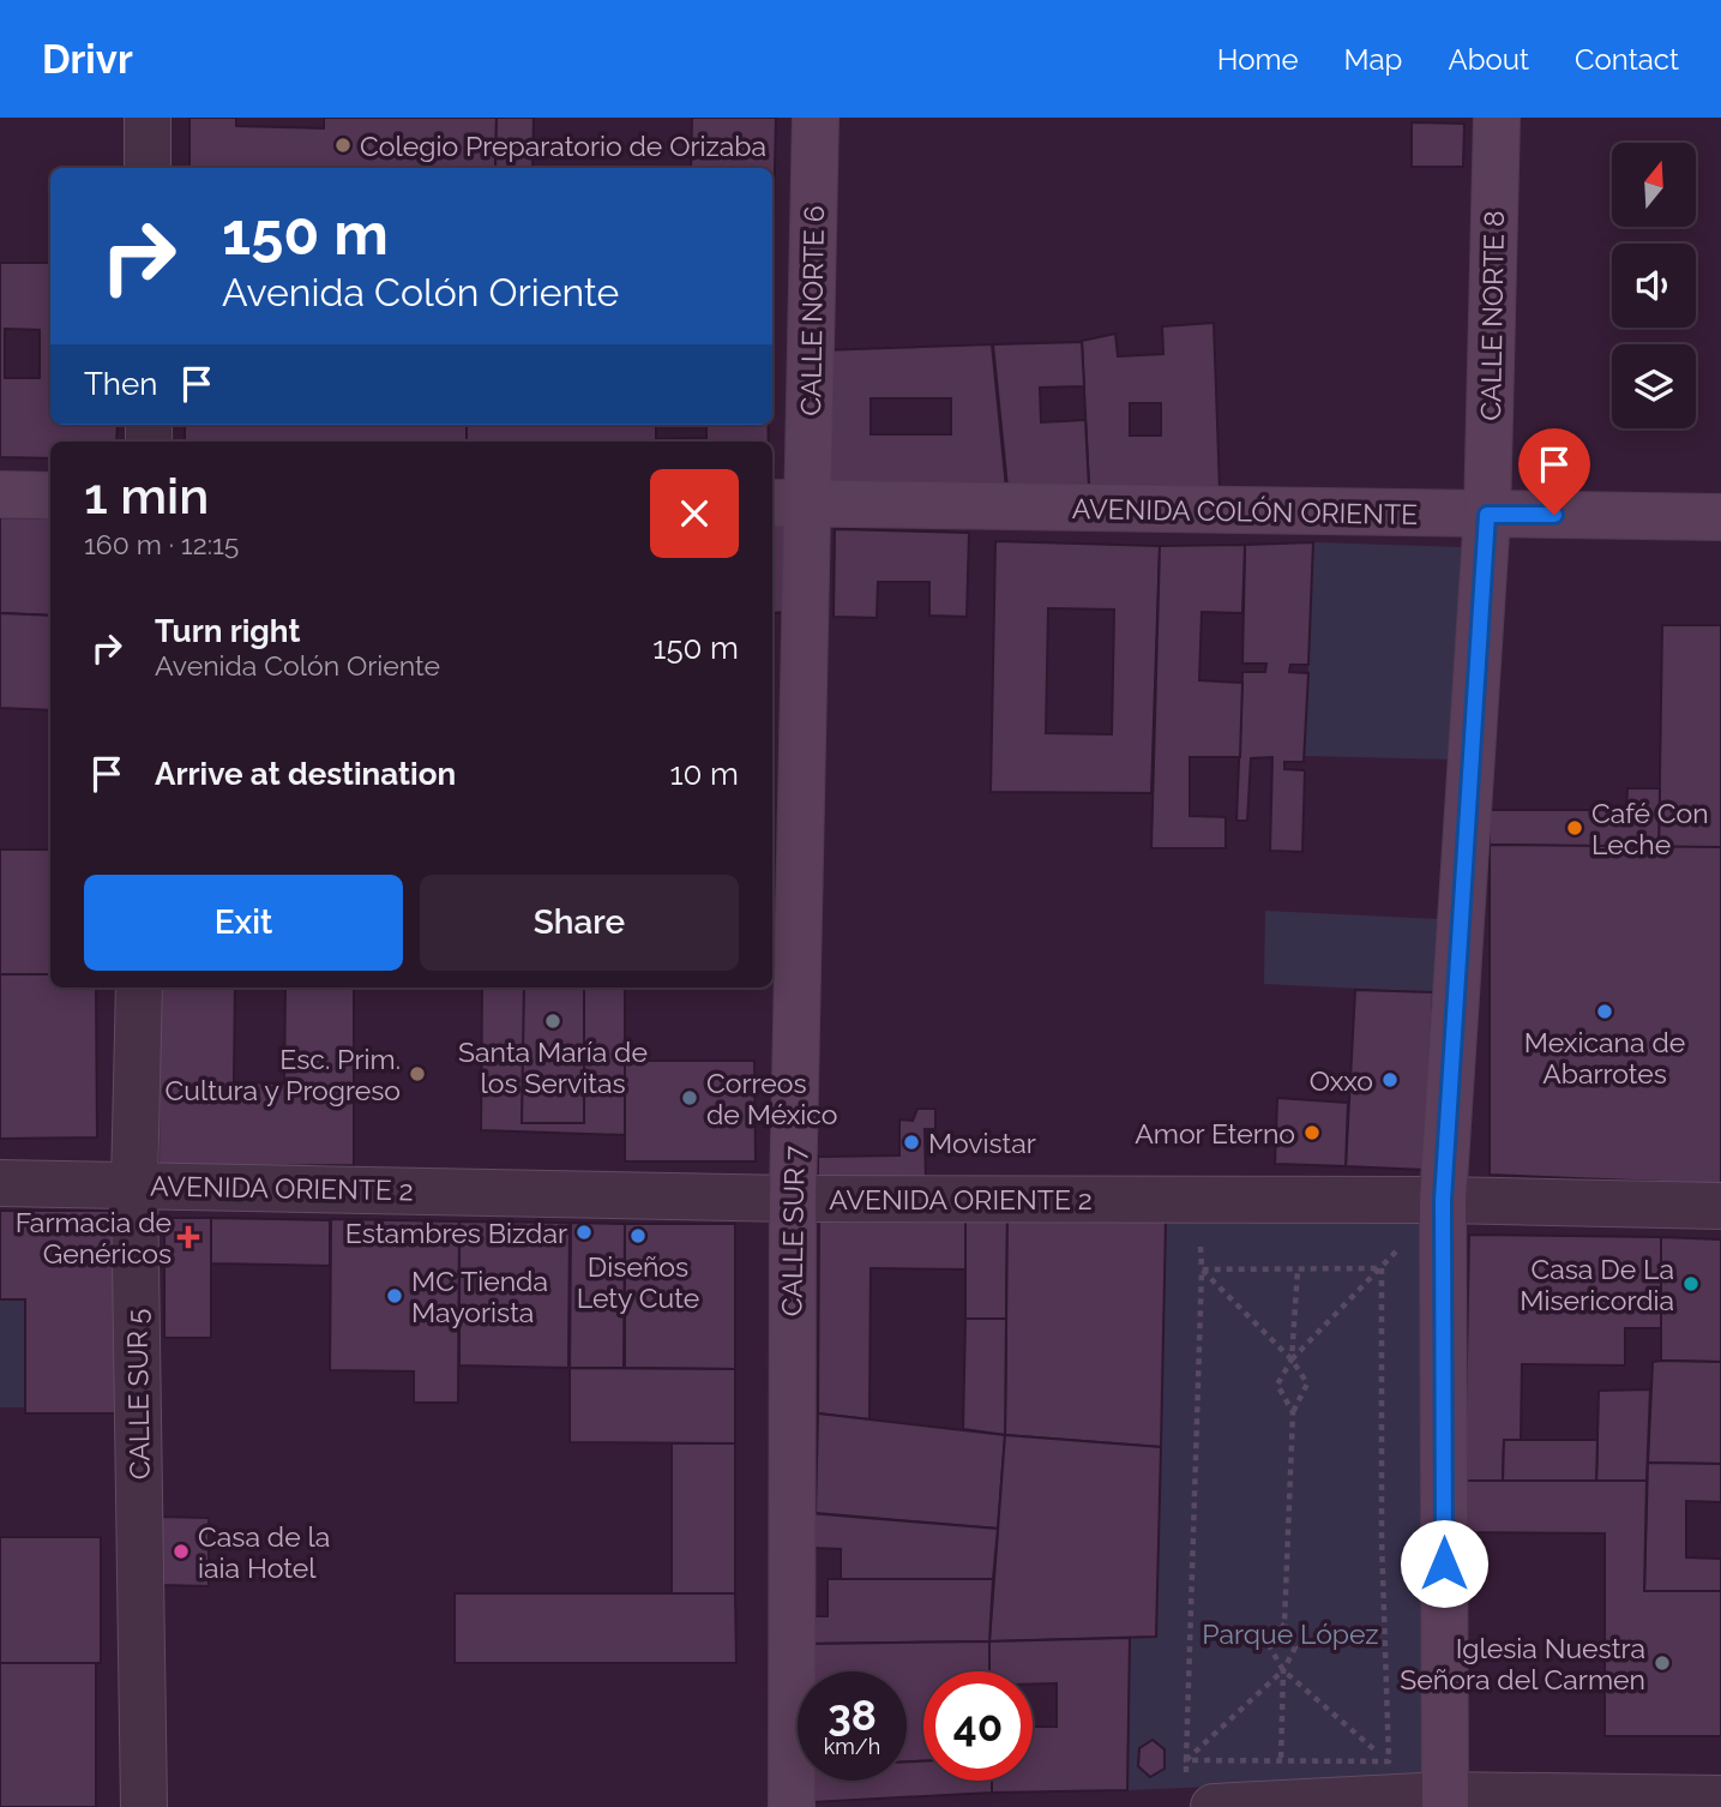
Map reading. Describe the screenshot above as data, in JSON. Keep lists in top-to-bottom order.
{
  "streets": {
    "street": [
      "CALLE NORTE 6",
      "CALLE NORTE 8",
      "AVENIDA COLÓN ORIENTE",
      "AVENIDA ORIENTE 2",
      "CALLE SUR 7",
      "CALLE SUR 5"
    ]
  },
  "crossings": [
    ["CALLE NORTE 6", "AVENIDA COLÓN ORIENTE"],
    ["CALLE NORTE 6", "CALLE SUR 7"],
    ["CALLE NORTE 8", "AVENIDA COLÓN ORIENTE"],
    ["CALLE NORTE 8", "AVENIDA ORIENTE 2"],
    ["AVENIDA COLÓN ORIENTE", "CALLE SUR 7"],
    ["AVENIDA ORIENTE 2", "CALLE SUR 7"],
    ["AVENIDA ORIENTE 2", "CALLE SUR 5"]
  ],
  "parks": ["Parque López"],
  "places": {
    "other": [
      "Colegio Preparatorio de Orizaba",
      "Café Con Leche",
      "Mexicana de Abarrotes",
      "Santa María de los Servitas",
      "Esc. Prim. Cultura y Progreso",
      "Oxxo",
      "Correos de México",
      "Amor Eterno",
      "Movistar",
      "Estambres Bizdar",
      "Diseños Lety Cute",
      "Casa De La Misericordia",
      "MC Tienda Mayorista",
      "Casa de la iaia Hotel",
      "Iglesia Nuestra Señora del Carmen"
    ],
    "health": ["Farmacia de Genéricos"]
  },
  "north": "top",
  "page": {
    "header": "Drivr",
    "nav": [
      "Home",
      "Map",
      "About",
      "Contact"
    ],
    "turn": ["150 m", "Avenida Colón Oriente"],
    "then": "Then",
    "heading": ["1 min", "160 m · 12:15"],
    "list": [
      {
        "name": "Turn right",
        "note": "Avenida Colón Oriente",
        "value": "150 m"
      },
      {
        "name": "Arrive at destination",
        "value": "10 m"
      }
    ],
    "buttons": ["Exit", "Share"],
    "speed": "38 km/h",
    "limit": "40"
  }
}
